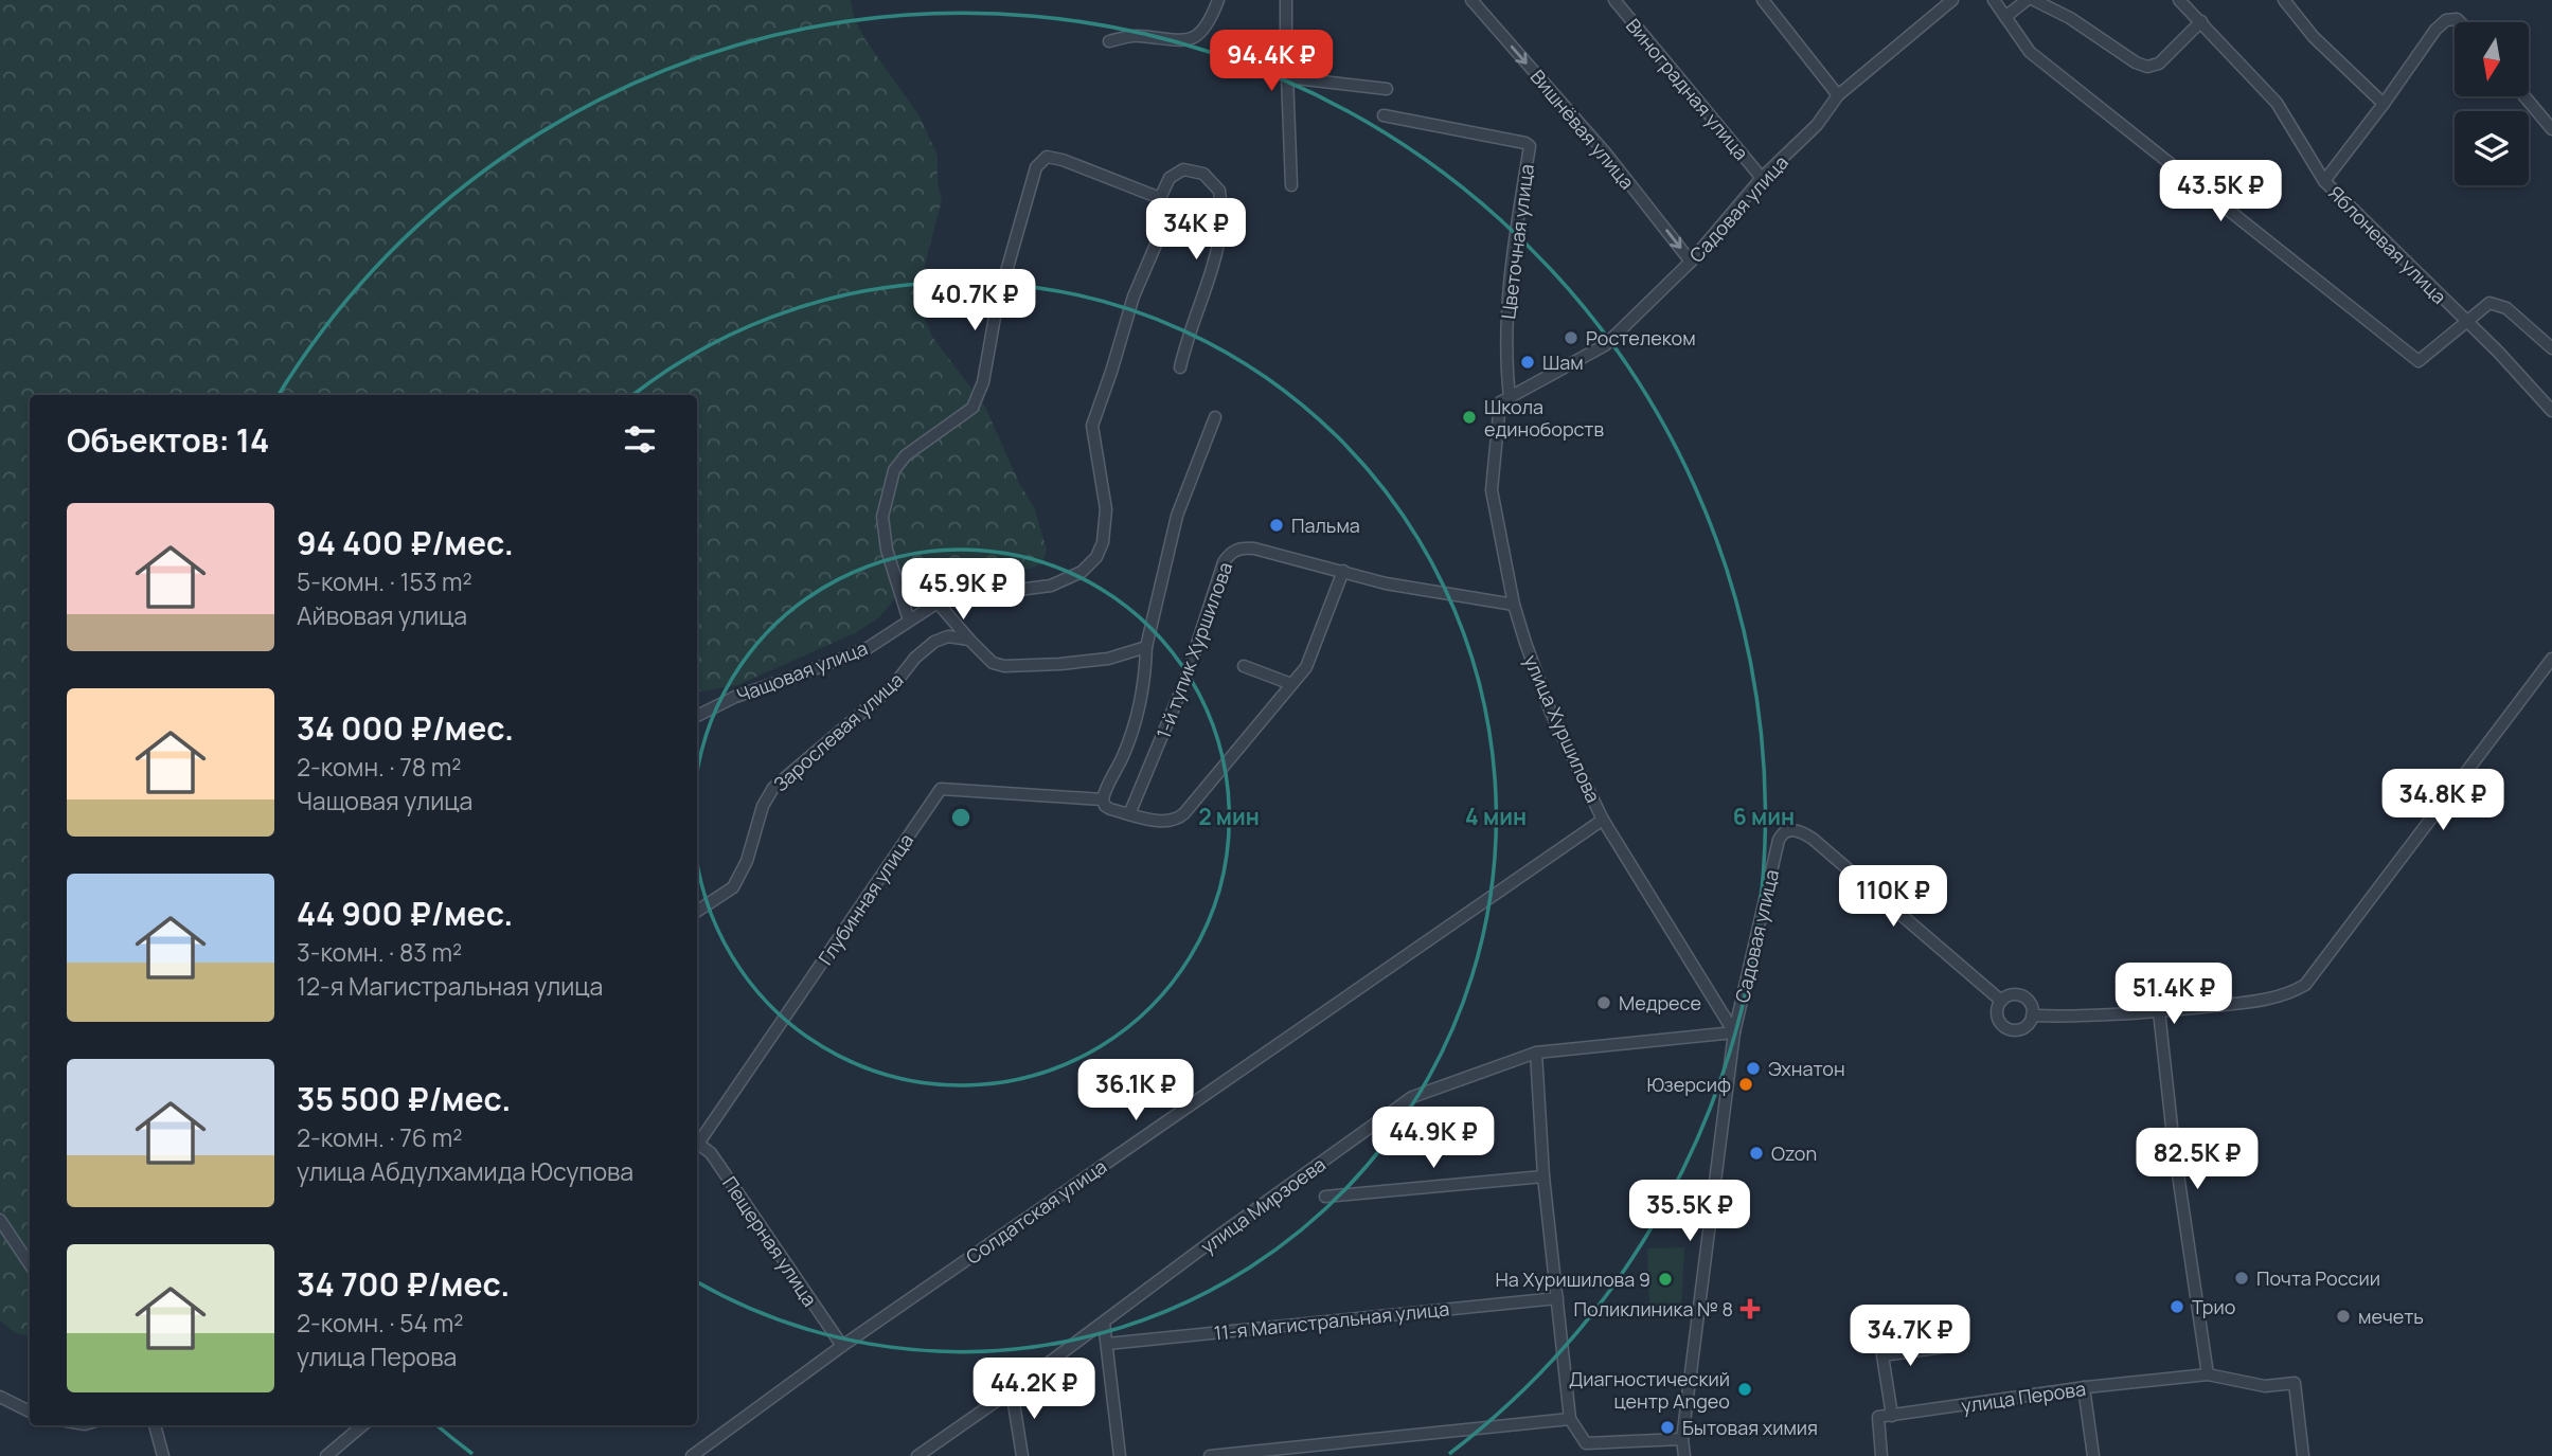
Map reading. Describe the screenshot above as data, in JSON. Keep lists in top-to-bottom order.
{
  "streets": {
    "street": [
      "Виноградная улица",
      "Вишнёвая улица",
      "Садовая улица",
      "Цветочная улица",
      "Яблоневая улица",
      "1-й тупик Хуршилова",
      "Чащовая улица",
      "улица Хуршилова",
      "Зарослевая улица",
      "Глубинная улица",
      "улица Мирзоева",
      "Солдатская улица",
      "Пещерная улица",
      "11-я Магистральная улица",
      "улица Перова"
    ]
  },
  "crossings": [
    ["Виноградная улица", "Садовая улица"],
    ["Вишнёвая улица", "Садовая улица"],
    ["Садовая улица", "Цветочная улица"],
    ["Садовая улица", "улица Хуршилова"],
    ["Садовая улица", "улица Мирзоева"],
    ["Цветочная улица", "улица Хуршилова"],
    ["1-й тупик Хуршилова", "улица Хуршилова"],
    ["1-й тупик Хуршилова", "Глубинная улица"],
    ["улица Хуршилова", "улица Мирзоева"],
    ["улица Хуршилова", "Солдатская улица"],
    ["Солдатская улица", "Пещерная улица"]
  ],
  "one_way": ["Вишнёвая улица"],
  "places": {
    "other": [
      "Ростелеком",
      "Шам",
      "Школа единоборств",
      "Пальма",
      "Медресе",
      "Эхнатон",
      "Юзерсиф",
      "Ozon",
      "Почта России",
      "На Хуришилова 9",
      "Трио",
      "мечеть",
      "Диагностический центр Angeo",
      "Бытовая химия"
    ],
    "health": ["Поликлиника № 8"]
  },
  "north": "bottom",
  "page": {
    "price": [
      "94.4K ₽",
      "43.5K ₽",
      "34K ₽",
      "40.7K ₽",
      "45.9K ₽",
      "34.8K ₽",
      "110K ₽",
      "51.4K ₽",
      "36.1K ₽",
      "44.9K ₽",
      "82.5K ₽",
      "35.5K ₽",
      "34.7K ₽",
      "44.2K ₽"
    ],
    "heading": "Объектов: 14",
    "list": [
      {
        "name": "94 400 ₽/мес.",
        "note": "5-комн. · 153 m² · Айвовая улица"
      },
      {
        "name": "34 000 ₽/мес.",
        "note": "2-комн. · 78 m² · Чащовая улица"
      },
      {
        "name": "44 900 ₽/мес.",
        "note": "3-комн. · 83 m² · 12-я Магистральная улица"
      },
      {
        "name": "35 500 ₽/мес.",
        "note": "2-комн. · 76 m² · улица Абдулхамида Юсупова"
      },
      {
        "name": "34 700 ₽/мес.",
        "note": "2-комн. · 54 m² · улица Перова"
      }
    ]
  },
  "rings": ["2 мин", "4 мин", "6 мин"]
}
